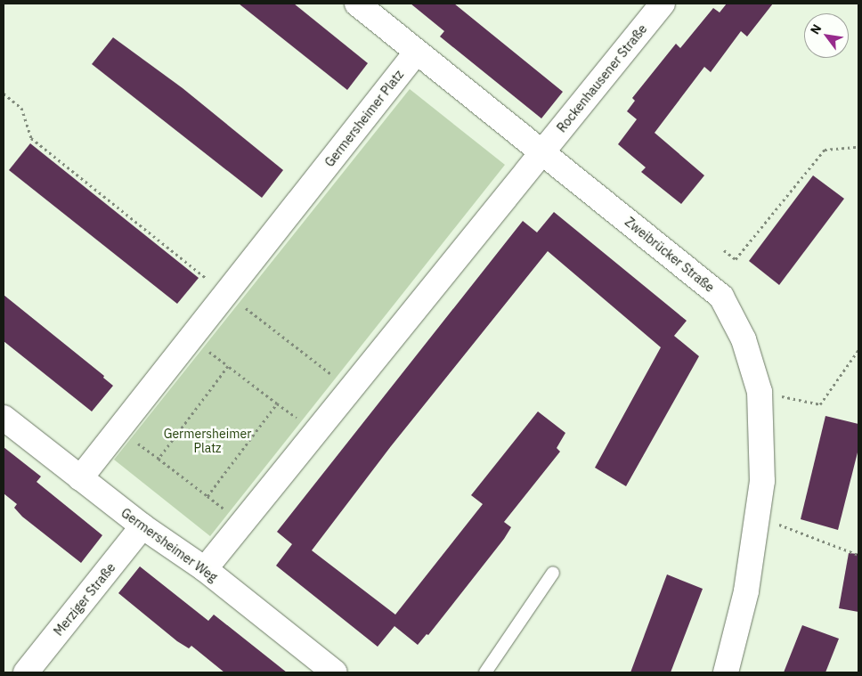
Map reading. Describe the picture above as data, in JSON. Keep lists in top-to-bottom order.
{
  "streets": {
    "street": [
      "Rockenhausener Straße",
      "Germersheimer Platz",
      "Zweibrücker Straße",
      "Germersheimer Weg",
      "Merziger Straße"
    ]
  },
  "crossings": [
    ["Rockenhausener Straße", "Zweibrücker Straße"],
    ["Germersheimer Platz", "Zweibrücker Straße"],
    ["Germersheimer Platz", "Germersheimer Weg"],
    ["Germersheimer Weg", "Merziger Straße"]
  ],
  "parks": ["Germersheimer Platz"],
  "north": "top left"
}
